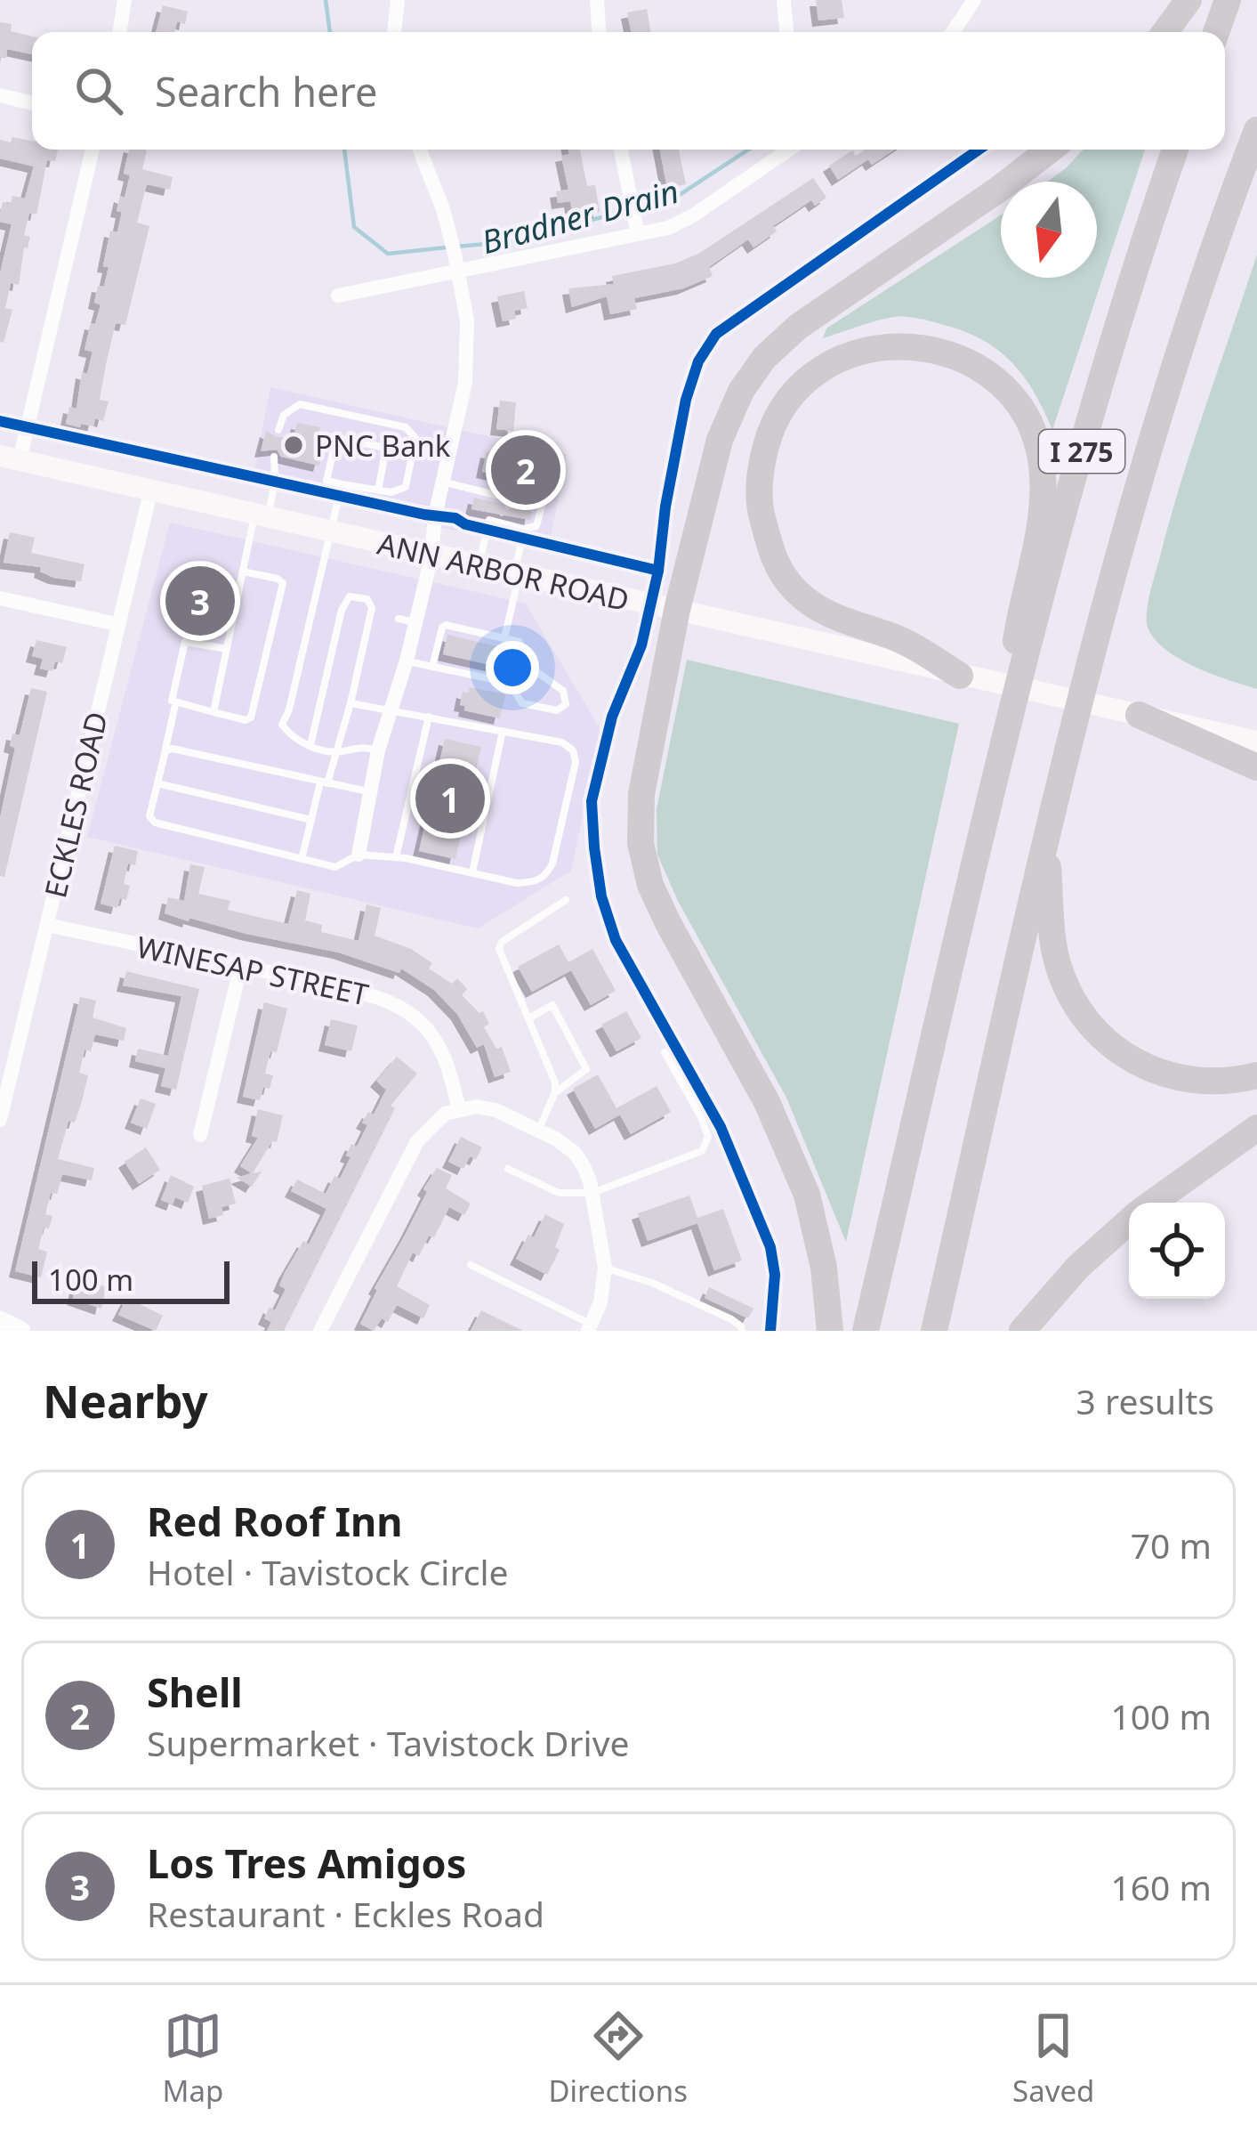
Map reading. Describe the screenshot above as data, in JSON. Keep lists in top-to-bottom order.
{
  "streets": {
    "highway": ["I 275"],
    "main road": ["ANN ARBOR ROAD"],
    "street": ["ECKLES ROAD", "WINESAP STREET"]
  },
  "crossings": [
    ["ANN ARBOR ROAD", "ECKLES ROAD"],
    ["ECKLES ROAD", "WINESAP STREET"]
  ],
  "water": ["Bradner Drain"],
  "places": ["PNC Bank"],
  "scale_bar": "100 m",
  "north": "bottom",
  "page": {
    "search": "Search here",
    "pins": ["2", "3", "1"],
    "scale": "100 m",
    "heading": ["Nearby", "3 results"],
    "list": [
      {
        "mark": "1",
        "name": "Red Roof Inn",
        "note": "Hotel · Tavistock Circle",
        "value": "70 m"
      },
      {
        "mark": "2",
        "name": "Shell",
        "note": "Supermarket · Tavistock Drive",
        "value": "100 m"
      },
      {
        "mark": "3",
        "name": "Los Tres Amigos",
        "note": "Restaurant · Eckles Road",
        "value": "160 m"
      }
    ],
    "nav": ["Map", "Directions", "Saved"]
  }
}
